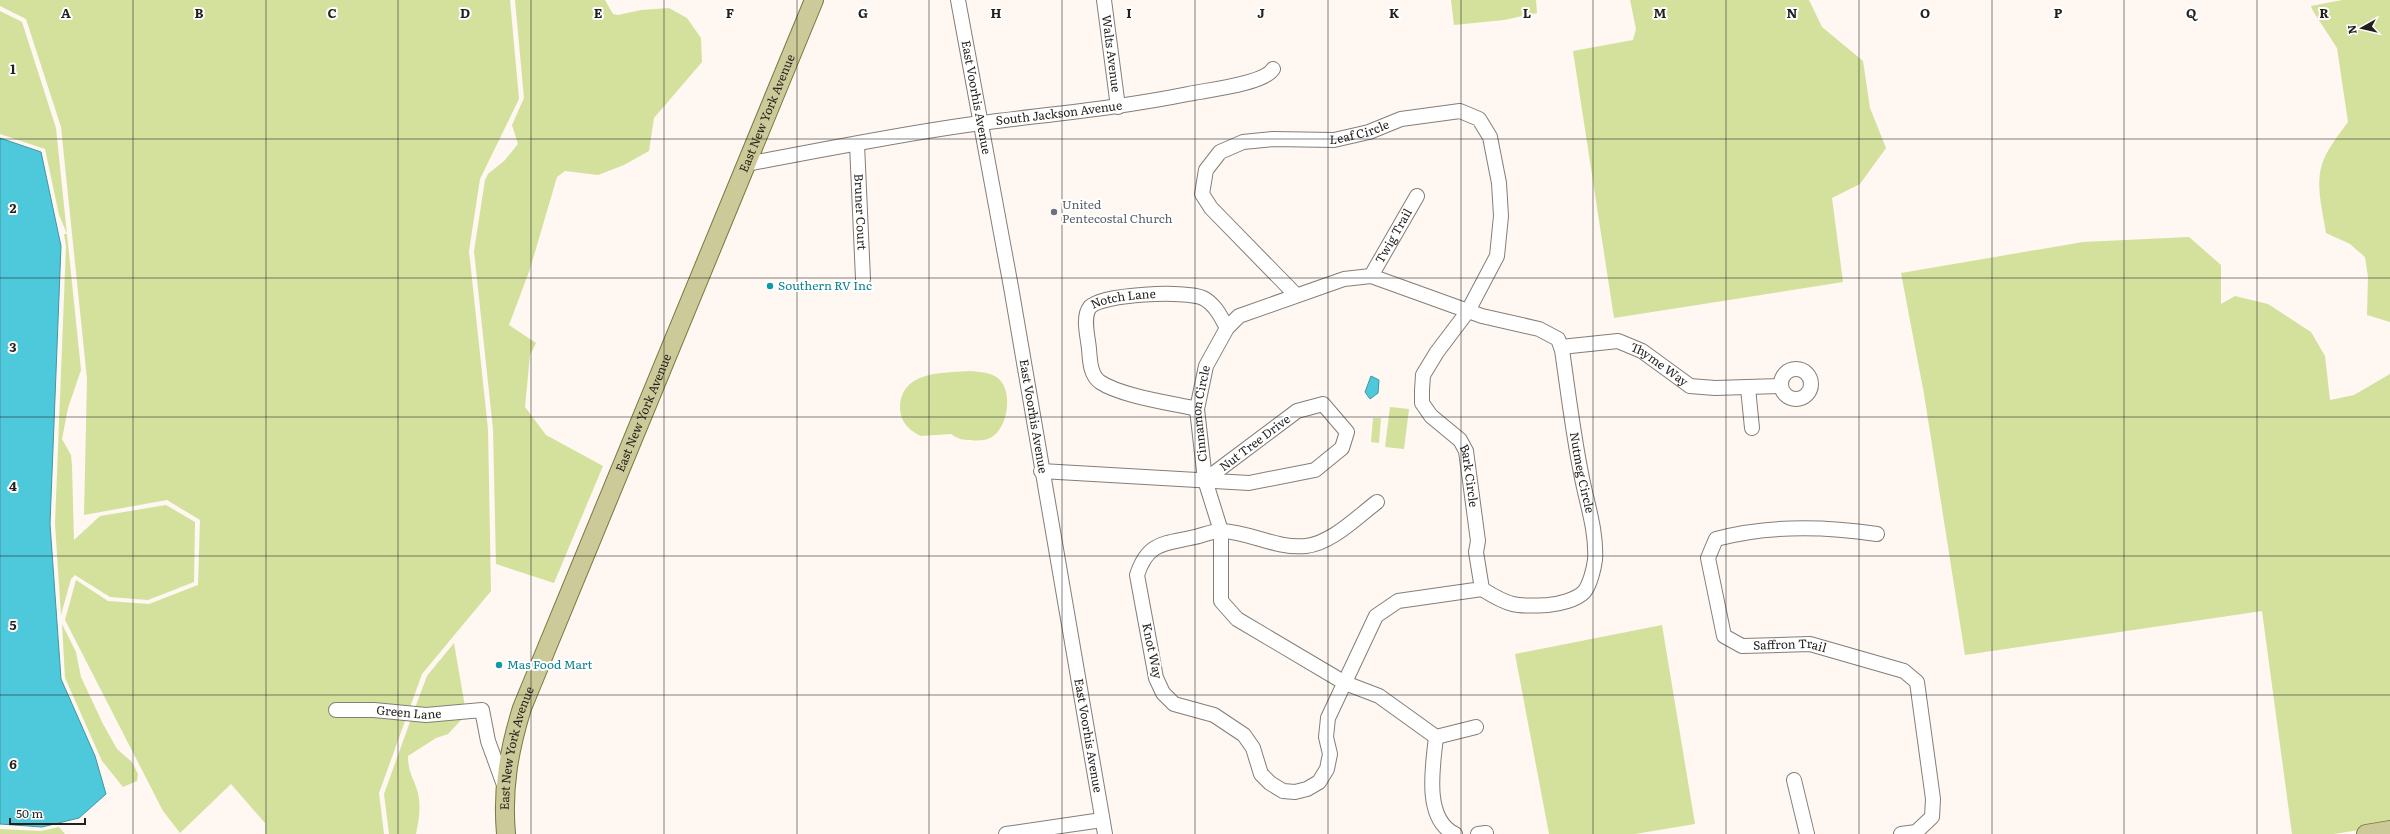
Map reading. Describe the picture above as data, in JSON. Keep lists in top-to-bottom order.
{
  "streets": {
    "main road": ["East New York Avenue"],
    "street": [
      "Walts Avenue",
      "East Voorhis Avenue",
      "South Jackson Avenue",
      "Leaf Circle",
      "Bruner Court",
      "Twig Trail",
      "Notch Lane",
      "Thyme Way",
      "Cinnamon Circle",
      "Nut Tree Drive",
      "Nutmeg Circle",
      "Bark Circle",
      "Saffron Trail",
      "Knot Way",
      "Green Lane"
    ]
  },
  "crossings": [
    ["Walts Avenue", "South Jackson Avenue"],
    ["East Voorhis Avenue", "South Jackson Avenue"],
    ["East Voorhis Avenue", "Nut Tree Drive"],
    ["South Jackson Avenue", "East New York Avenue"],
    ["South Jackson Avenue", "Bruner Court"],
    ["East New York Avenue", "Green Lane"],
    ["Leaf Circle", "Cinnamon Circle"],
    ["Leaf Circle", "Bark Circle"],
    ["Twig Trail", "Cinnamon Circle"],
    ["Notch Lane", "Cinnamon Circle"],
    ["Thyme Way", "Nutmeg Circle"],
    ["Cinnamon Circle", "Nut Tree Drive"],
    ["Cinnamon Circle", "Knot Way"],
    ["Nutmeg Circle", "Bark Circle"]
  ],
  "places": ["United Pentecostal Church", "Southern RV Inc", "Mas Food Mart"],
  "scale_bar": "50 m",
  "north": "left",
  "grid": {
    "columns": [
      "A",
      "B",
      "C",
      "D",
      "E",
      "F",
      "G",
      "H",
      "I",
      "J",
      "K",
      "L",
      "M",
      "N",
      "O",
      "P",
      "Q",
      "R"
    ],
    "rows": [
      "1",
      "2",
      "3",
      "4",
      "5",
      "6"
    ]
  }
}
